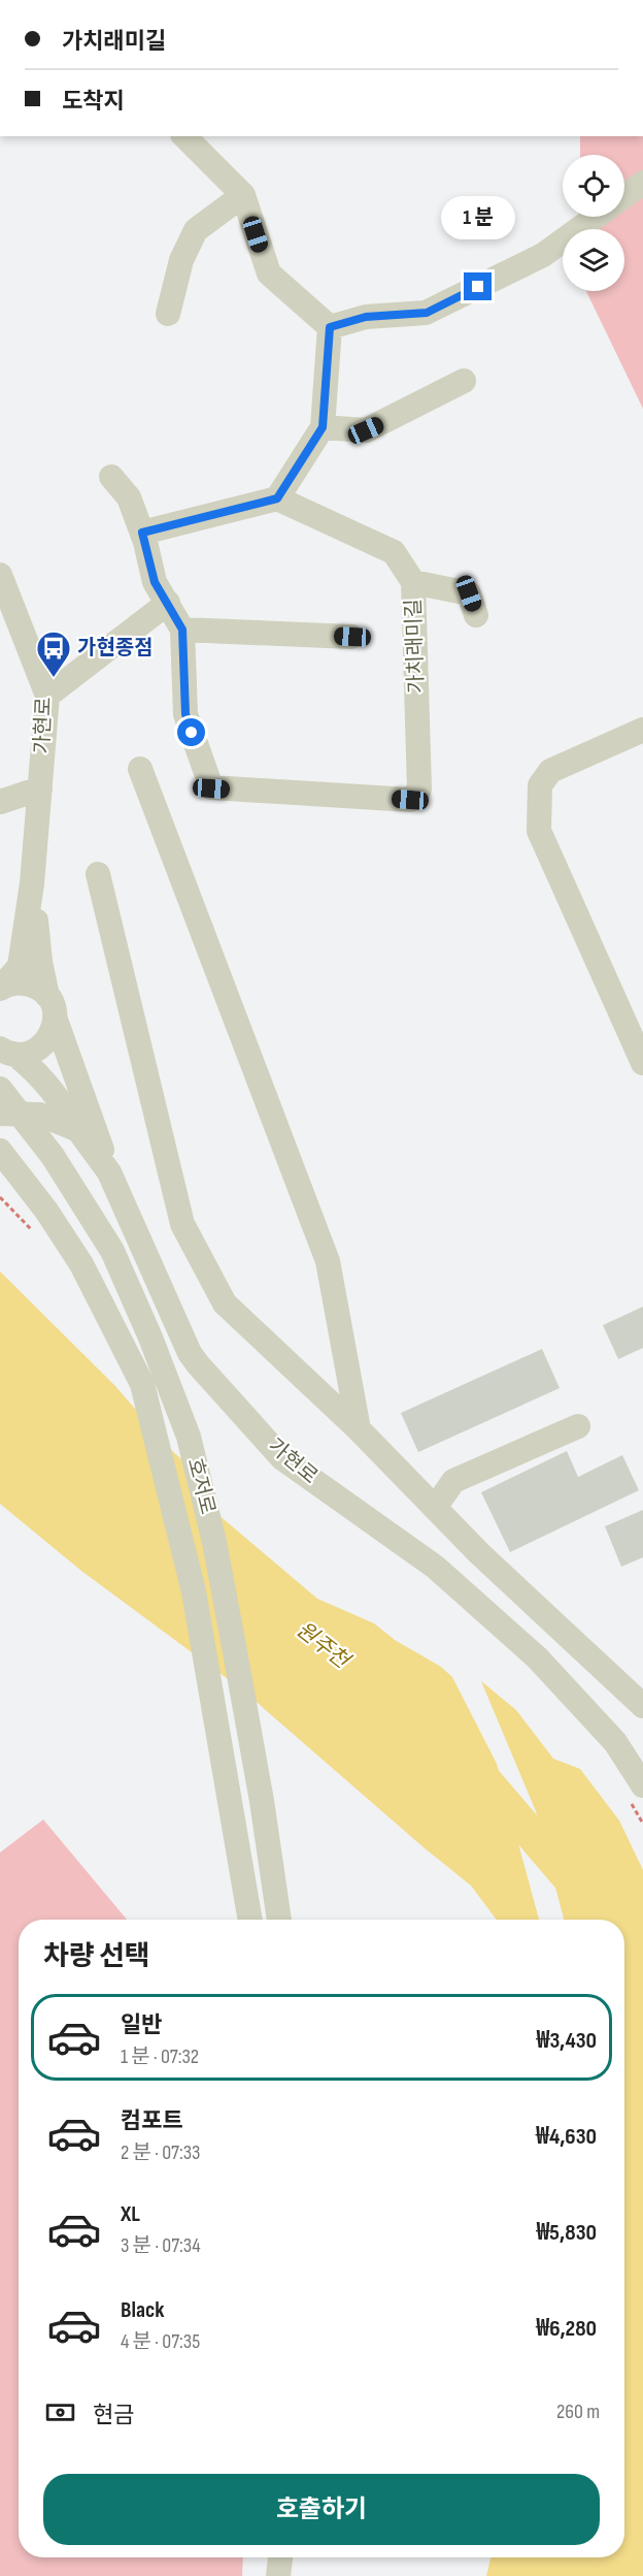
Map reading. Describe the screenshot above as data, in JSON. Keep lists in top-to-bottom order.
{
  "streets": {
    "street": ["가치래미길", "가현로", "호저로"]
  },
  "water": ["원주천"],
  "places": {
    "bus stop": ["가현종점"]
  },
  "page": {
    "banner": ["가치래미길", "도착지"],
    "bubble": "1 분",
    "heading": "차량 선택",
    "list": [
      {
        "name": "일반",
        "note": "1 분 · 07:32",
        "value": "₩3,430"
      },
      {
        "name": "컴포트",
        "note": "2 분 · 07:33",
        "value": "₩4,630"
      },
      {
        "name": "XL",
        "note": "3 분 · 07:34",
        "value": "₩5,830"
      },
      {
        "name": "Black",
        "note": "4 분 · 07:35",
        "value": "₩6,280"
      }
    ],
    "pay": ["현금", "260 m"],
    "buttons": "호출하기"
  }
}
